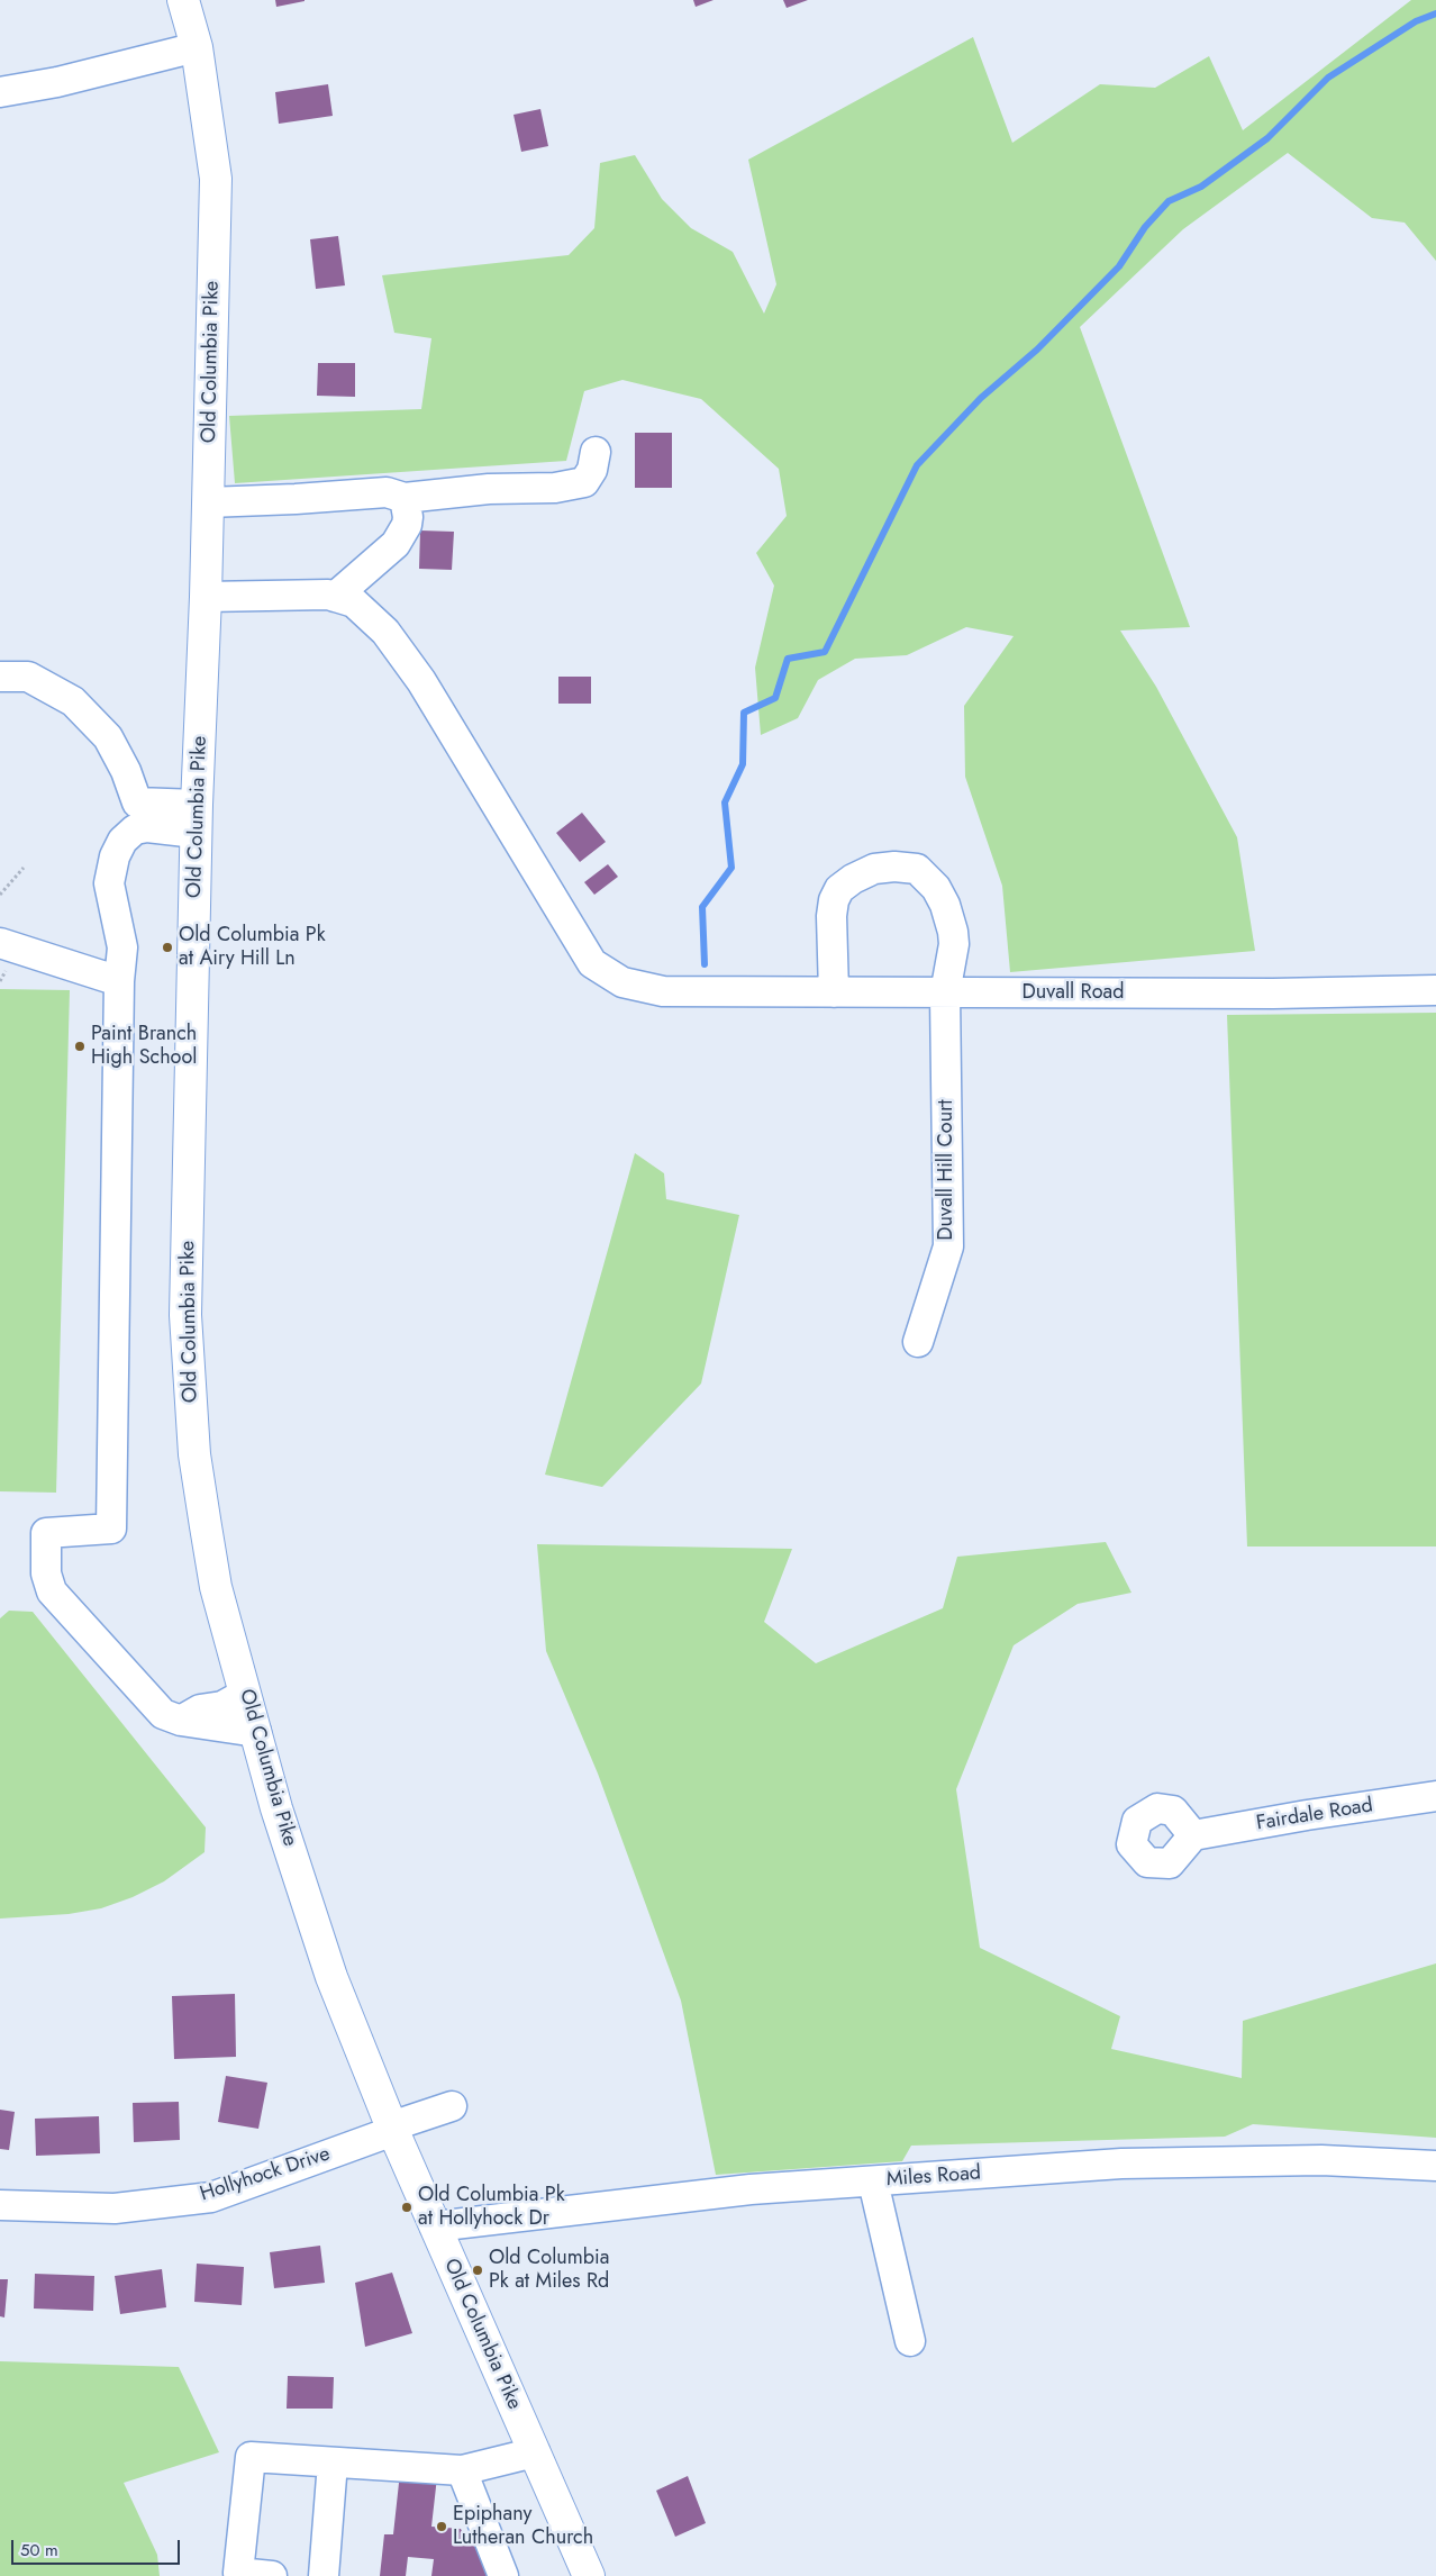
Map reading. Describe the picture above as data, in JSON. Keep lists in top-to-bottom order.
{
  "streets": {
    "main road": ["Old Columbia Pike"],
    "street": [
      "Duvall Road",
      "Duvall Hill Court",
      "Fairdale Road",
      "Hollyhock Drive",
      "Miles Road"
    ]
  },
  "crossings": [
    ["Old Columbia Pike", "Hollyhock Drive"],
    ["Old Columbia Pike", "Miles Road"],
    ["Duvall Road", "Duvall Hill Court"]
  ],
  "places": [
    "Old Columbia Pk at Airy Hill Ln",
    "Paint Branch High School",
    "Old Columbia Pk at Hollyhock Dr",
    "Old Columbia Pk at Miles Rd",
    "Epiphany Lutheran Church"
  ],
  "scale_bar": "50 m"
}
